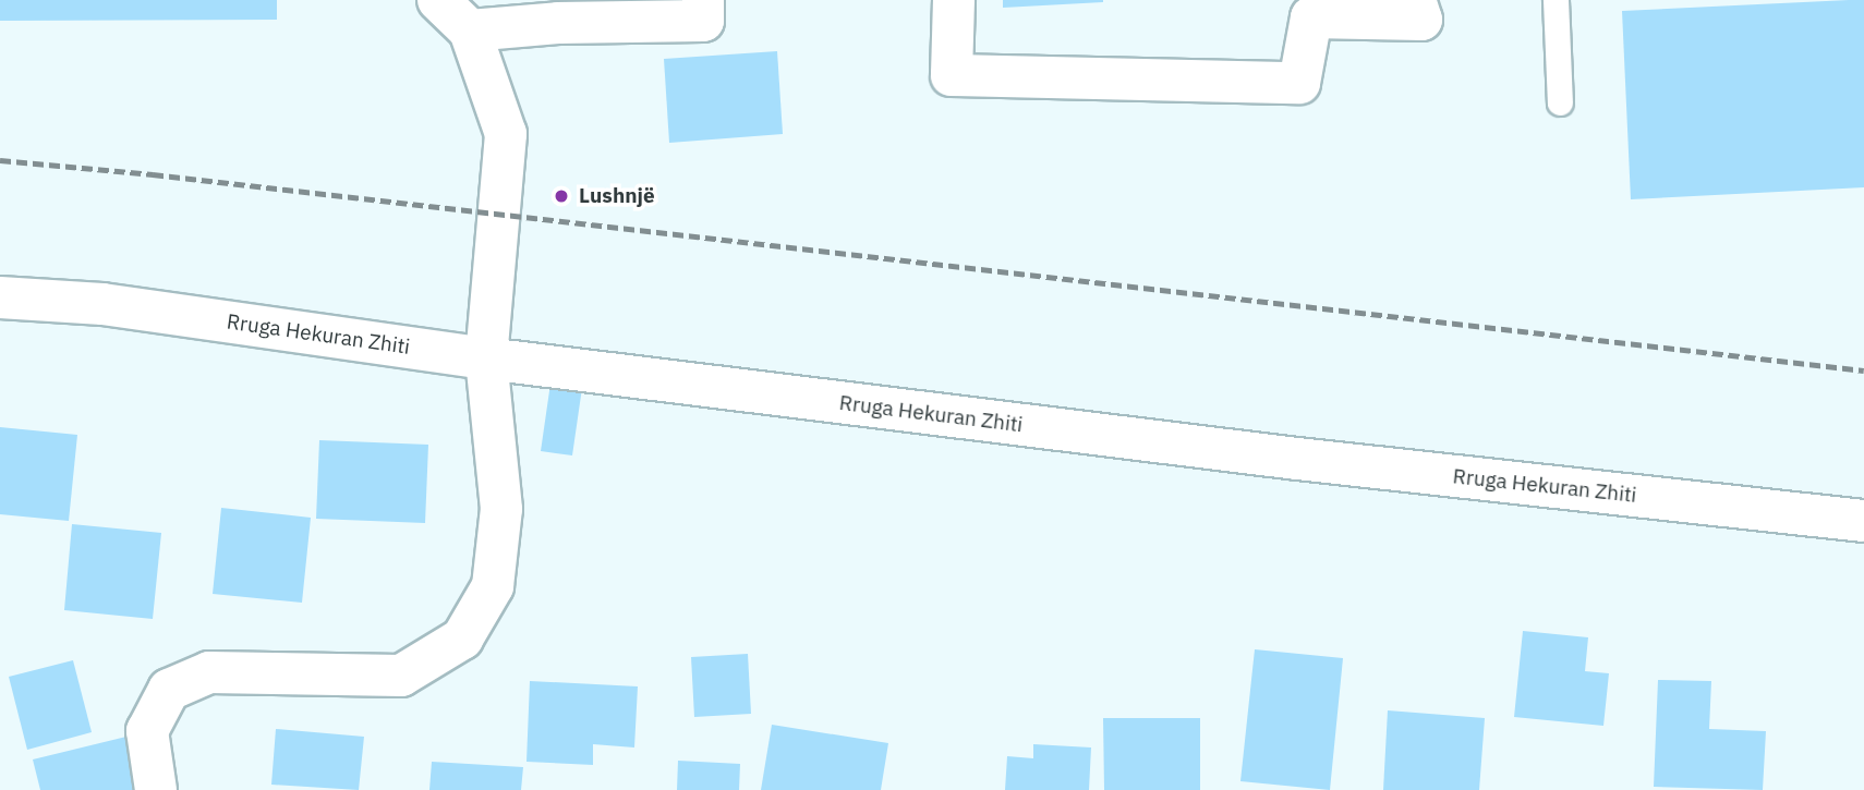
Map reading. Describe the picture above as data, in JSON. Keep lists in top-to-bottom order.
{
  "streets": {
    "street": ["Rruga Hekuran Zhiti"]
  },
  "places": ["Lushnjë"]
}
